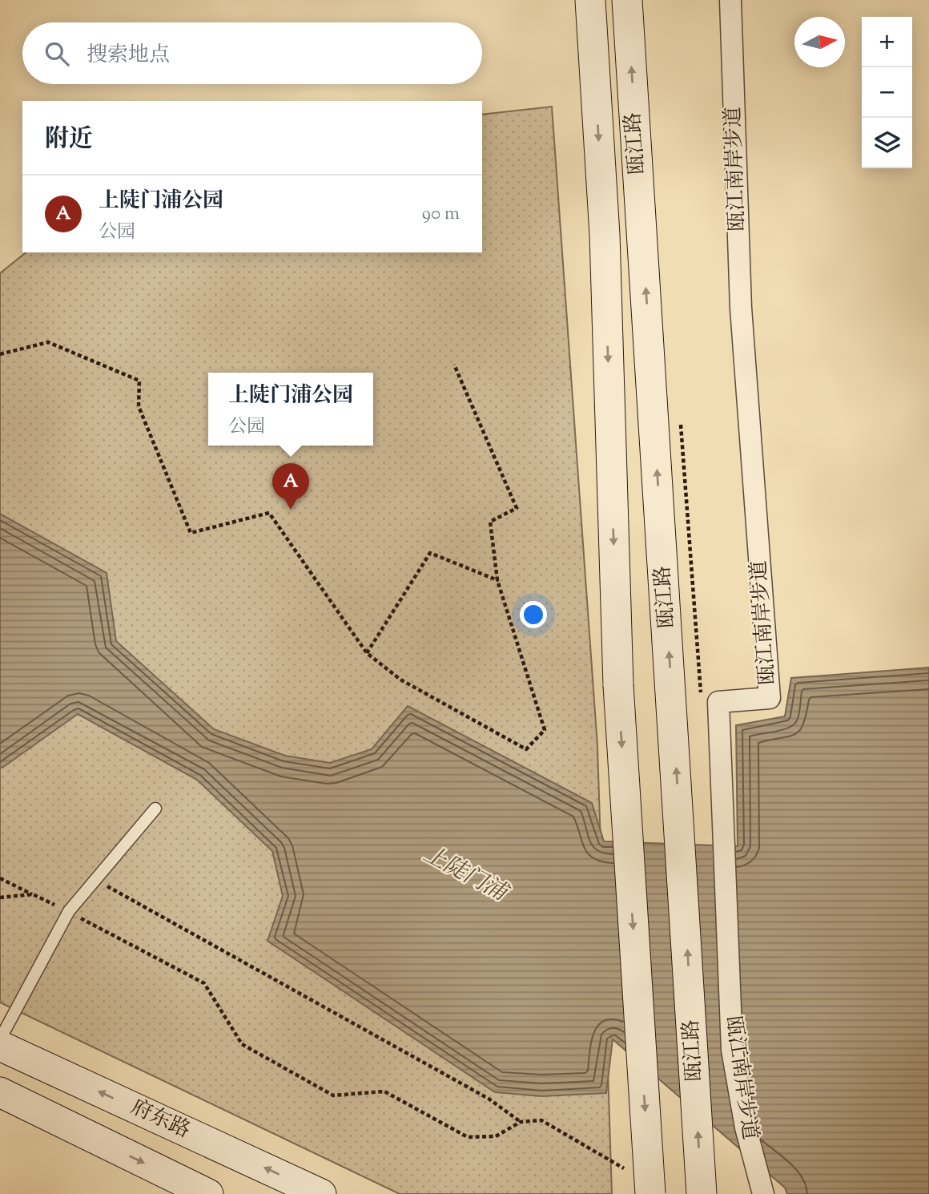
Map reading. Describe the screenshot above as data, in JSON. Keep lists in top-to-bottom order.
{
  "streets": {
    "main road": ["瓯江路", "府东路"],
    "street": ["瓯江南岸步道"]
  },
  "water": ["上陡门浦"],
  "north": "right",
  "page": {
    "map_buttons": ["+", "−"],
    "search": "搜索地点",
    "heading": "附近",
    "list": [
      {
        "mark": "A",
        "name": "上陡门浦公园",
        "note": "公园",
        "value": "90 m"
      }
    ],
    "popup": ["上陡门浦公园", "公园"],
    "pins": "A"
  }
}
